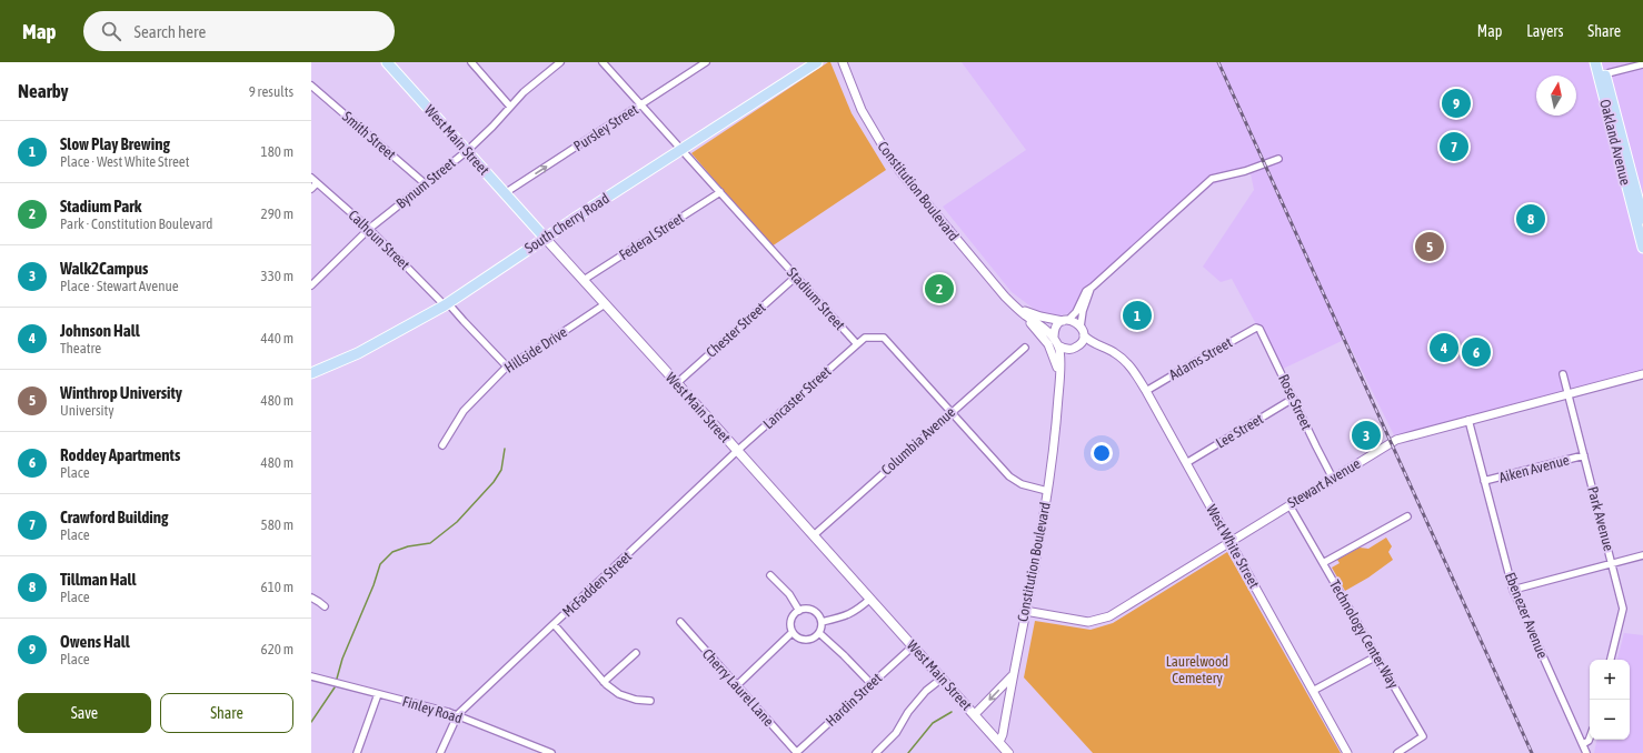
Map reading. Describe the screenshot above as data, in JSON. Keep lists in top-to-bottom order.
{
  "streets": {
    "main road": ["West Main Street", "Oakland Avenue", "South Cherry Road"],
    "street": [
      "Pursley Street",
      "Smith Street",
      "Bynum Street",
      "Constitution Boulevard",
      "Federal Street",
      "Calhoun Street",
      "Stadium Street",
      "Chester Street",
      "Hillside Drive",
      "Adams Street",
      "Lancaster Street",
      "Rose Street",
      "Lee Street",
      "Columbia Avenue",
      "Aiken Avenue",
      "Stewart Avenue",
      "Park Avenue",
      "West White Street",
      "McFadden Street",
      "Ebenezer Avenue",
      "Technology Center Way",
      "Cherry Laurel Lane",
      "Hardin Street",
      "Finley Road"
    ]
  },
  "crossings": [
    ["Pursley Street", "West Main Street"],
    ["Pursley Street", "Stadium Street"],
    ["Smith Street", "Bynum Street"],
    ["West Main Street", "Bynum Street"],
    ["West Main Street", "Constitution Boulevard"],
    ["West Main Street", "South Cherry Road"],
    ["West Main Street", "Federal Street"],
    ["West Main Street", "Chester Street"],
    ["West Main Street", "Hillside Drive"],
    ["West Main Street", "Lancaster Street"],
    ["West Main Street", "Columbia Avenue"],
    ["West Main Street", "McFadden Street"],
    ["West Main Street", "Hardin Street"],
    ["Bynum Street", "Calhoun Street"],
    ["Constitution Boulevard", "Stewart Avenue"],
    ["Constitution Boulevard", "West White Street"],
    ["South Cherry Road", "Calhoun Street"],
    ["South Cherry Road", "Stadium Street"],
    ["Federal Street", "Stadium Street"],
    ["Calhoun Street", "Hillside Drive"],
    ["Stadium Street", "Chester Street"],
    ["Stadium Street", "Lancaster Street"],
    ["Adams Street", "Rose Street"],
    ["Adams Street", "West White Street"],
    ["Lancaster Street", "McFadden Street"],
    ["Rose Street", "Lee Street"],
    ["Rose Street", "Stewart Avenue"],
    ["Lee Street", "West White Street"],
    ["Aiken Avenue", "Park Avenue"],
    ["Aiken Avenue", "Ebenezer Avenue"],
    ["Stewart Avenue", "Park Avenue"],
    ["Stewart Avenue", "West White Street"],
    ["Stewart Avenue", "Ebenezer Avenue"],
    ["Stewart Avenue", "Technology Center Way"],
    ["McFadden Street", "Finley Road"],
    ["Cherry Laurel Lane", "Hardin Street"]
  ],
  "one_way": ["Pursley Street"],
  "parks": ["Laurelwood Cemetery"],
  "north": "top",
  "page": {
    "header": "Map",
    "search": "Search here",
    "nav": ["Map", "Layers", "Share"],
    "heading": ["Nearby", "9 results"],
    "pins": [
      "9",
      "7",
      "8",
      "5",
      "2",
      "1",
      "4",
      "6",
      "3"
    ],
    "list": [
      {
        "mark": "1",
        "name": "Slow Play Brewing",
        "note": "Place · West White Street",
        "value": "180 m"
      },
      {
        "mark": "2",
        "name": "Stadium Park",
        "note": "Park · Constitution Boulevard",
        "value": "290 m"
      },
      {
        "mark": "3",
        "name": "Walk2Campus",
        "note": "Place · Stewart Avenue",
        "value": "330 m"
      },
      {
        "mark": "4",
        "name": "Johnson Hall",
        "note": "Theatre",
        "value": "440 m"
      },
      {
        "mark": "5",
        "name": "Winthrop University",
        "note": "University",
        "value": "480 m"
      },
      {
        "mark": "6",
        "name": "Roddey Apartments",
        "note": "Place",
        "value": "480 m"
      },
      {
        "mark": "7",
        "name": "Crawford Building",
        "note": "Place",
        "value": "580 m"
      },
      {
        "mark": "8",
        "name": "Tillman Hall",
        "note": "Place",
        "value": "610 m"
      },
      {
        "mark": "9",
        "name": "Owens Hall",
        "note": "Place",
        "value": "620 m"
      }
    ],
    "map_buttons": ["+", "−"],
    "buttons": ["Save", "Share"]
  }
}
